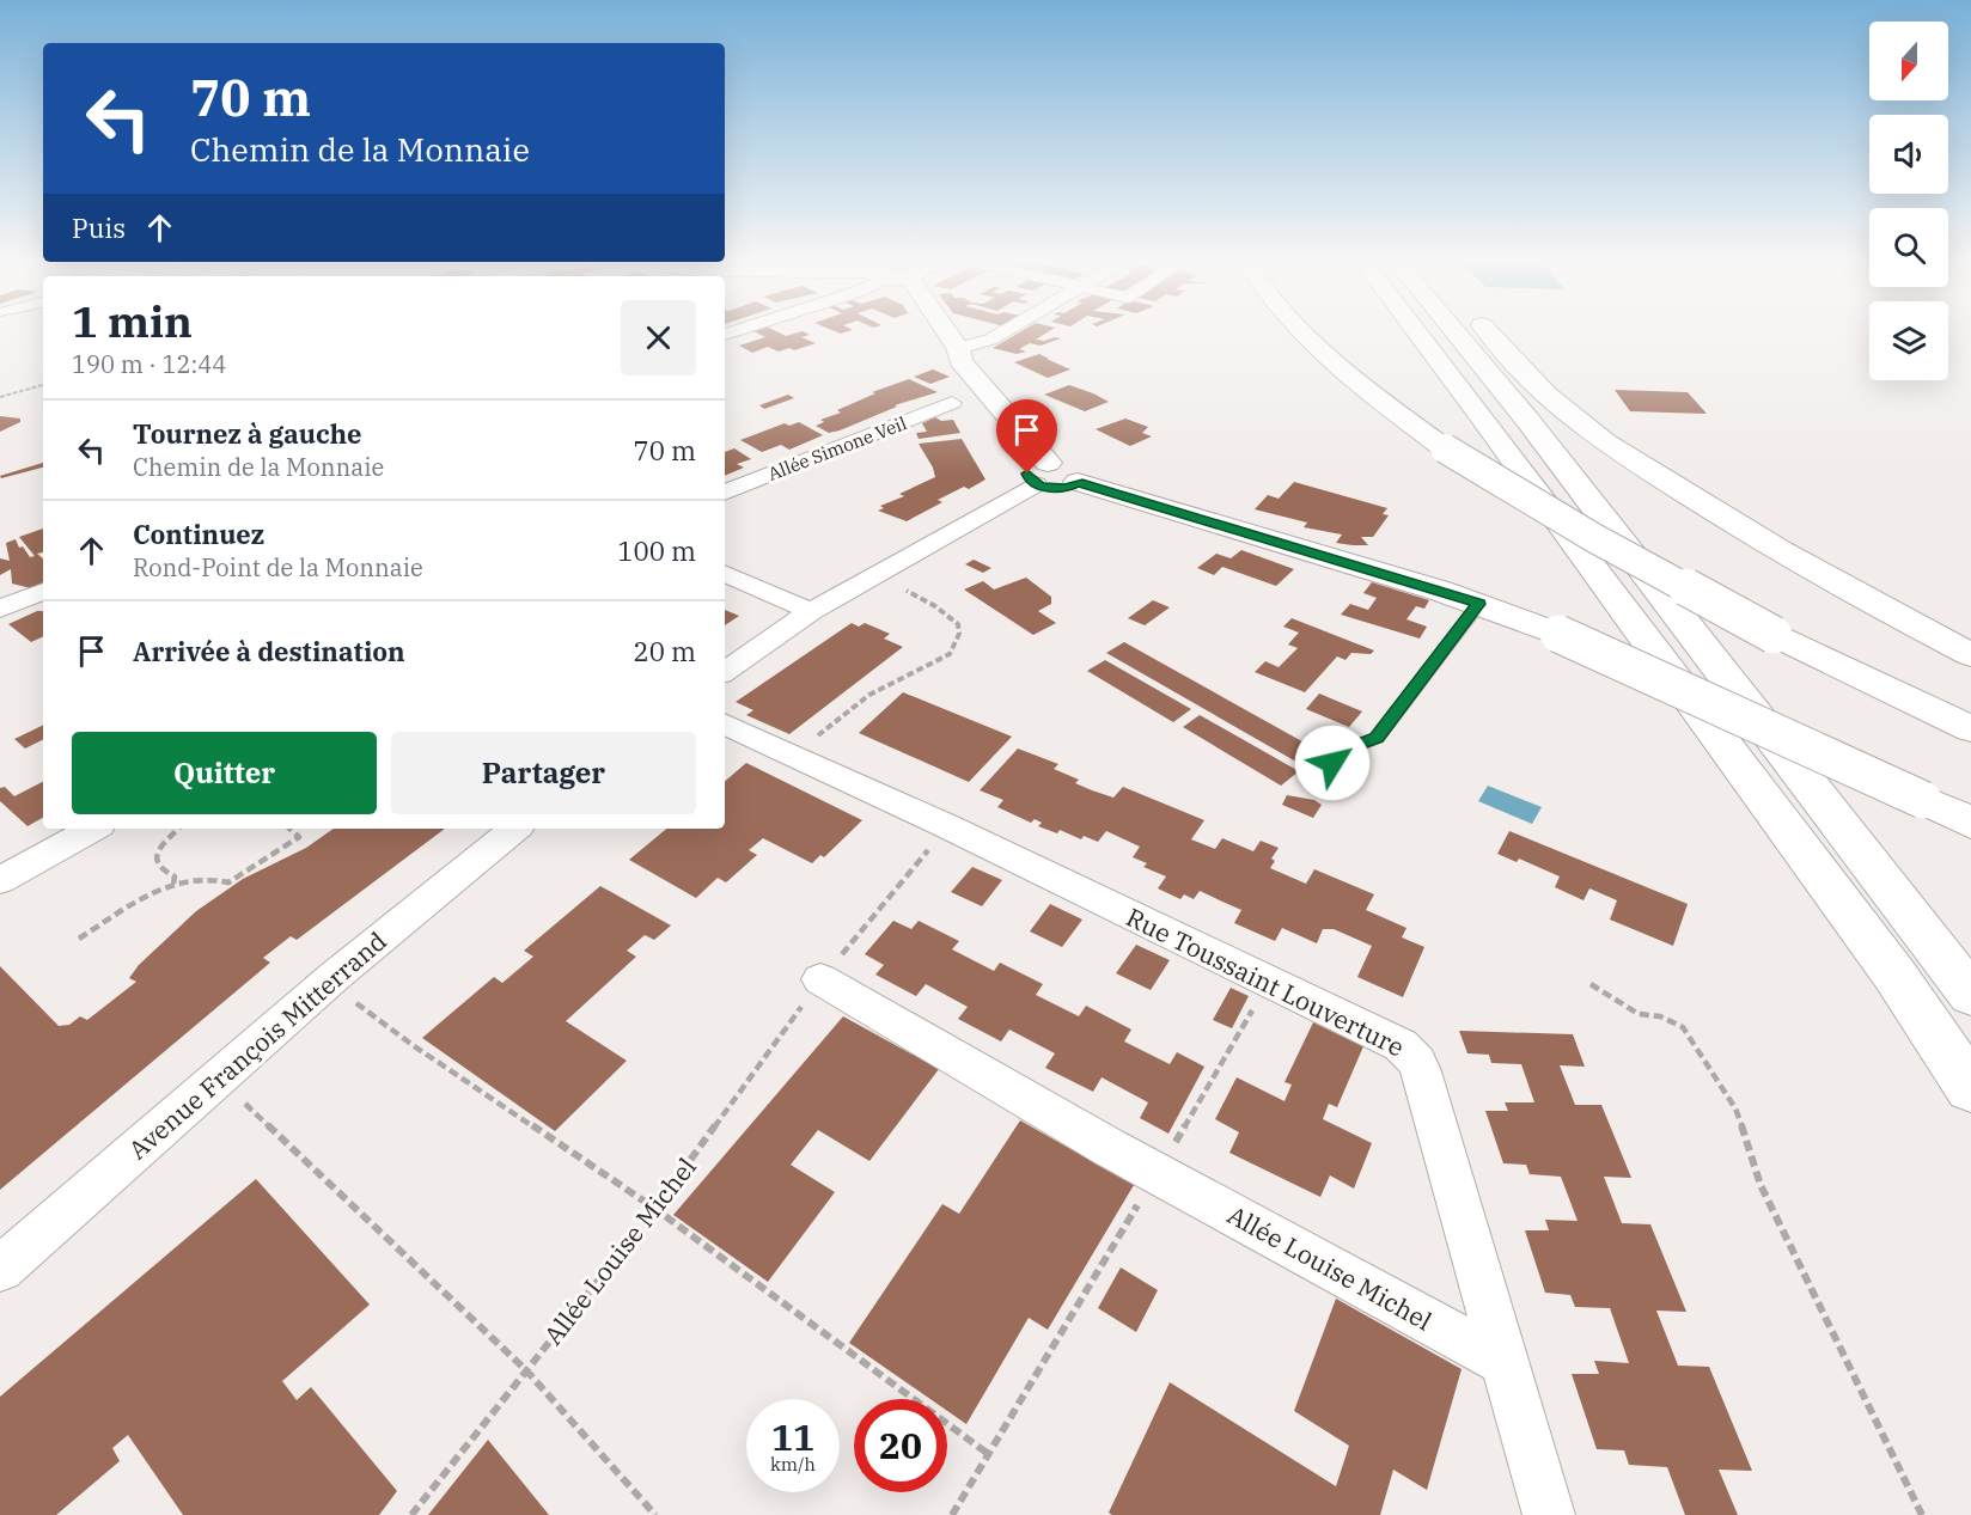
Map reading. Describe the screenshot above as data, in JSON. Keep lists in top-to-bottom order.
{
  "streets": {
    "street": [
      "Allée Simone Veil",
      "Rue Toussaint Louverture",
      "Avenue François Mitterrand",
      "Allée Louise Michel"
    ]
  },
  "crossings": [
    ["Rue Toussaint Louverture", "Allée Louise Michel"]
  ],
  "north": "bottom",
  "page": {
    "turn": ["70 m", "Chemin de la Monnaie"],
    "then": "Puis",
    "heading": ["1 min", "190 m · 12:44"],
    "list": [
      {
        "name": "Tournez à gauche",
        "note": "Chemin de la Monnaie",
        "value": "70 m"
      },
      {
        "name": "Continuez",
        "note": "Rond-Point de la Monnaie",
        "value": "100 m"
      },
      {
        "name": "Arrivée à destination",
        "value": "20 m"
      }
    ],
    "buttons": ["Quitter", "Partager"],
    "speed": "11 km/h",
    "limit": "20"
  }
}
